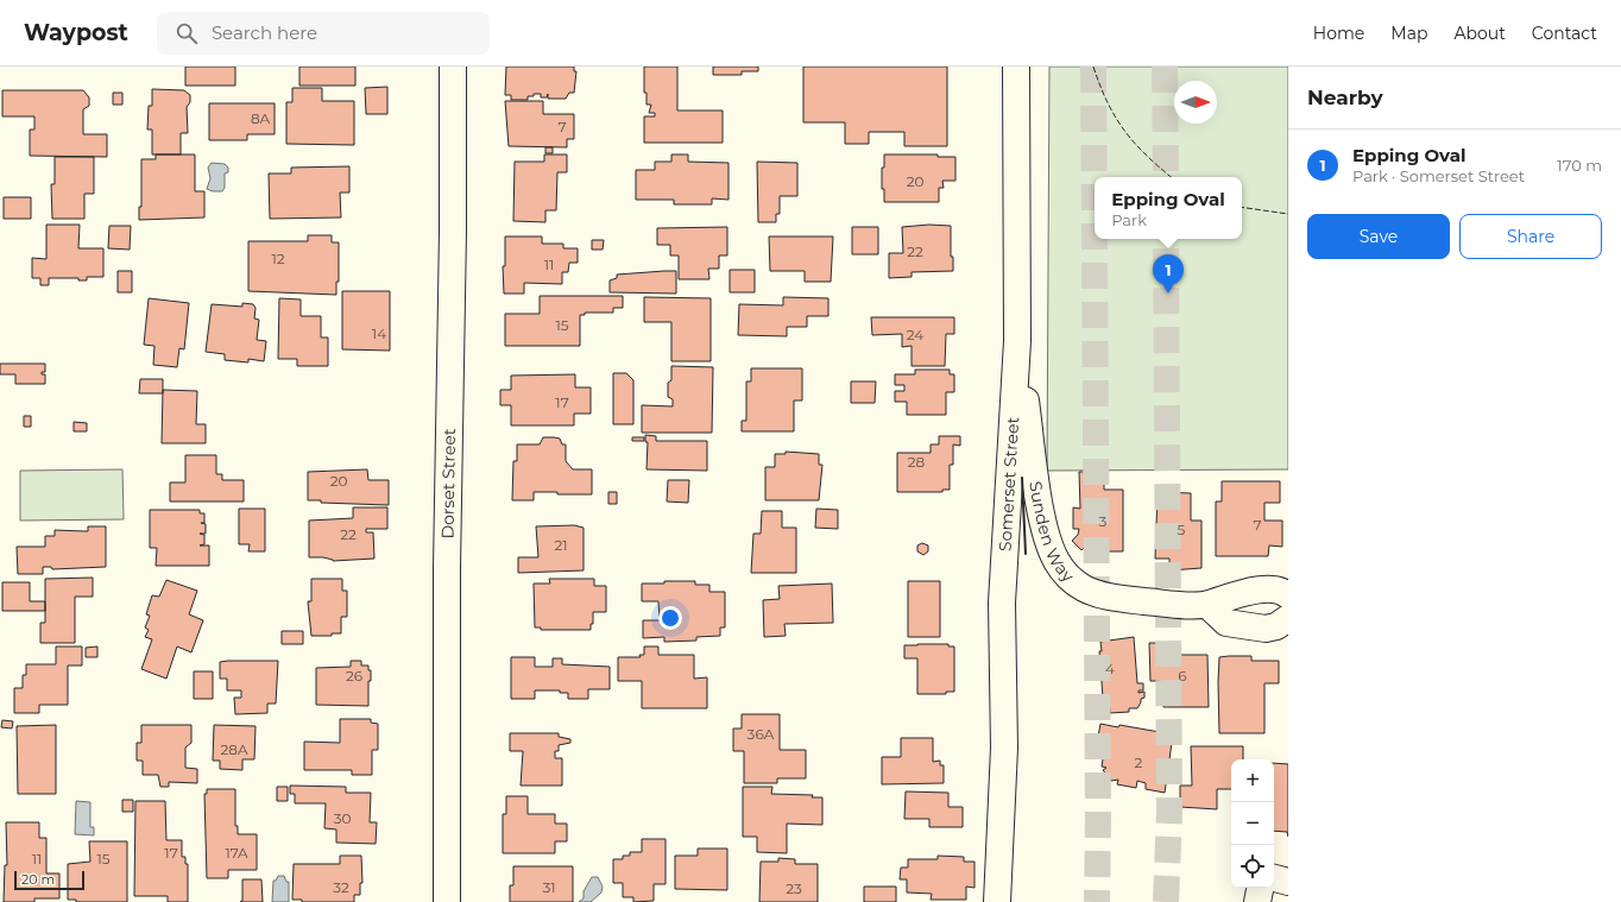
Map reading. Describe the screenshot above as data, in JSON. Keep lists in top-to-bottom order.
{
  "streets": {
    "street": ["Dorset Street", "Somerset Street", "Sunden Way"]
  },
  "crossings": [
    ["Somerset Street", "Sunden Way"]
  ],
  "house_numbers": [
    "8A",
    "7",
    "20",
    "22",
    "12",
    "11",
    "15",
    "14",
    "24",
    "17",
    "28",
    "20",
    "3",
    "7",
    "5",
    "22",
    "21",
    "4",
    "26",
    "6",
    "36A",
    "28A",
    "2",
    "30",
    "17",
    "17A",
    "11",
    "15",
    "32",
    "31",
    "23"
  ],
  "scale_bar": "20 m",
  "north": "right",
  "page": {
    "header": "Waypost",
    "search": "Search here",
    "nav": [
      "Home",
      "Map",
      "About",
      "Contact"
    ],
    "heading": "Nearby",
    "list": [
      {
        "mark": "1",
        "name": "Epping Oval",
        "note": "Park · Somerset Street",
        "value": "170 m"
      }
    ],
    "popup": ["Epping Oval", "Park"],
    "buttons": ["Save", "Share"],
    "pins": "1",
    "map_buttons": ["+", "−"],
    "scale": "20 m"
  }
}
